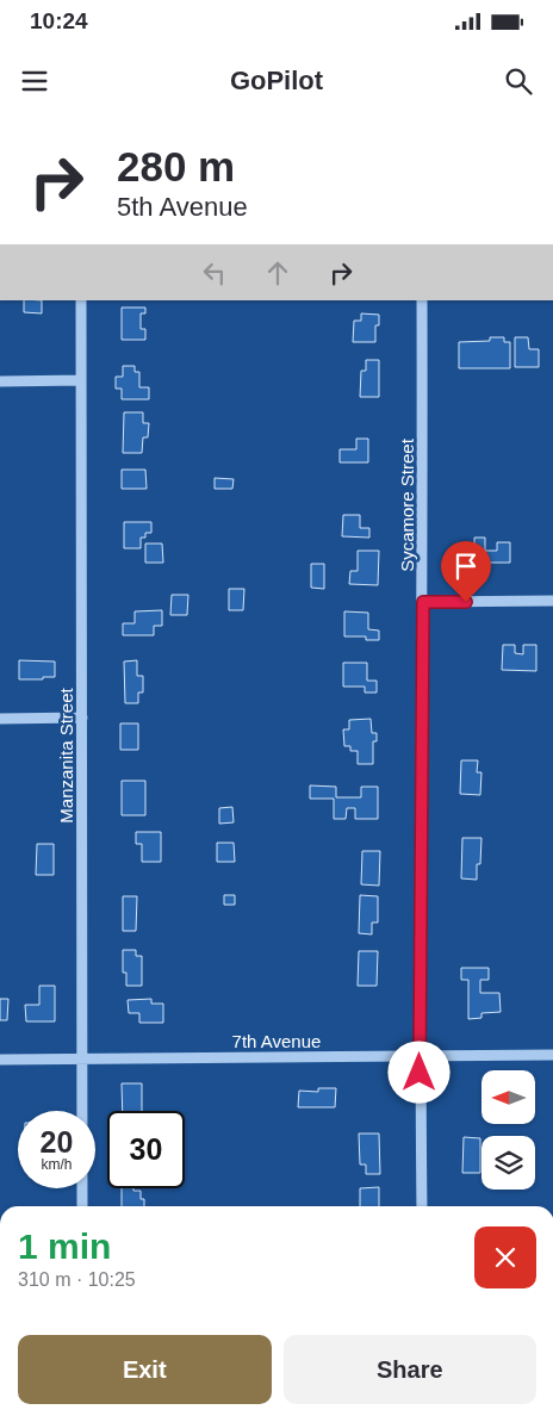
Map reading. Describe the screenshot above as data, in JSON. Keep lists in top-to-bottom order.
{
  "streets": {
    "street": ["Sycamore Street", "Manzanita Street", "7th Avenue"]
  },
  "crossings": [
    ["Sycamore Street", "7th Avenue"],
    ["Manzanita Street", "7th Avenue"]
  ],
  "north": "left",
  "page": {
    "status": "10:24",
    "header": "GoPilot",
    "turn": ["280 m", "5th Avenue"],
    "speed": "20 km/h",
    "limit": "30",
    "heading": ["1 min", "310 m · 10:25"],
    "buttons": ["Exit", "Share"]
  }
}
